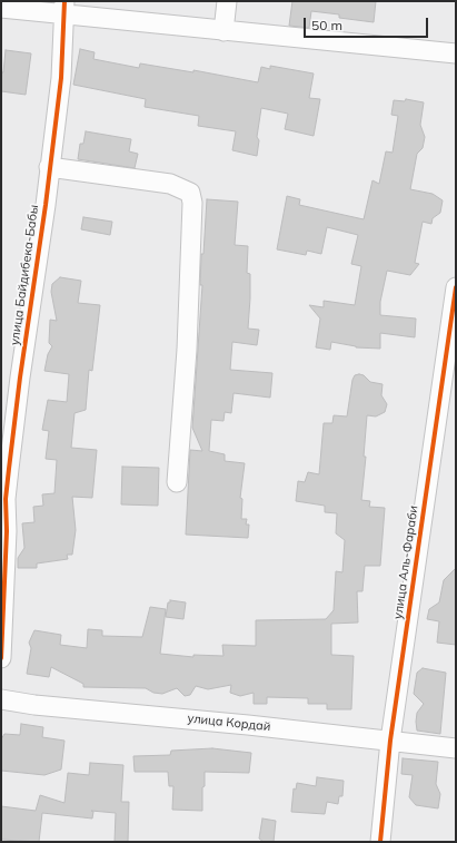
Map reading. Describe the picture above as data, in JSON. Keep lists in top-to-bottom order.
{
  "streets": {
    "street": ["улица Байдибека-Бабы", "улица Аль-Фараби", "улица Кордай"]
  },
  "crossings": [
    ["улица Аль-Фараби", "улица Кордай"]
  ],
  "scale_bar": "50 m"
}
